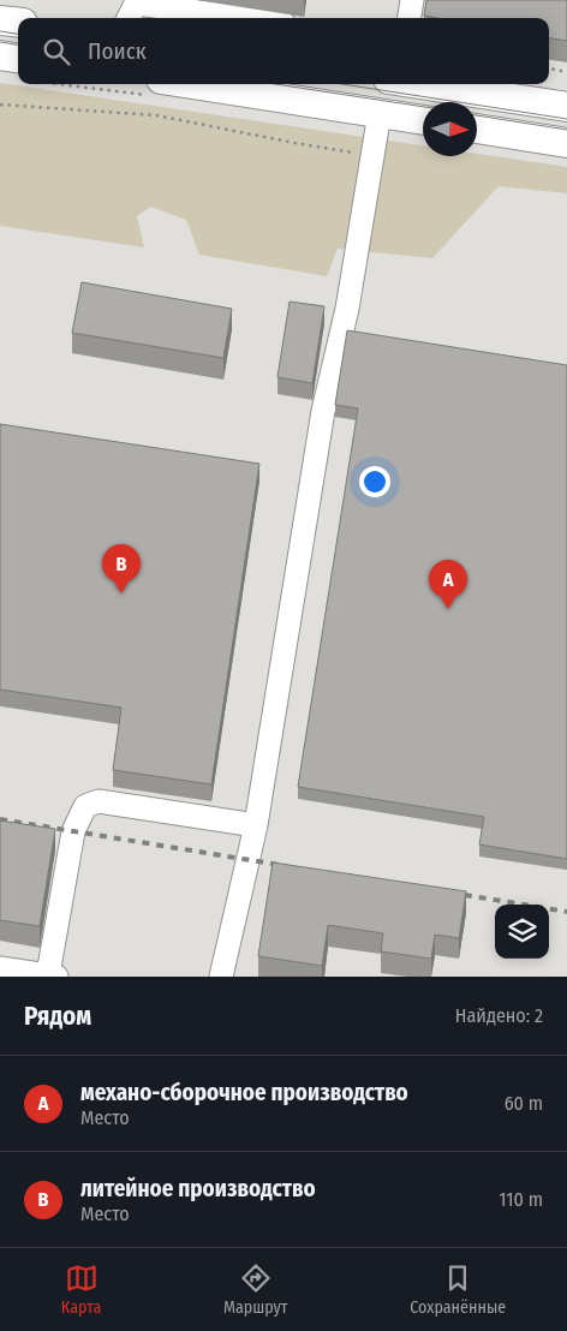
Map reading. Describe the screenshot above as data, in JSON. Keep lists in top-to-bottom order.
{
  "north": "right",
  "page": {
    "search": "Поиск",
    "pins": ["B", "A"],
    "heading": ["Рядом", "Найдено: 2"],
    "list": [
      {
        "mark": "A",
        "name": "механо-сборочное производство",
        "note": "Место",
        "value": "60 m"
      },
      {
        "mark": "B",
        "name": "литейное производство",
        "note": "Место",
        "value": "110 m"
      }
    ],
    "nav": ["Карта", "Маршрут", "Сохранённые"]
  }
}
